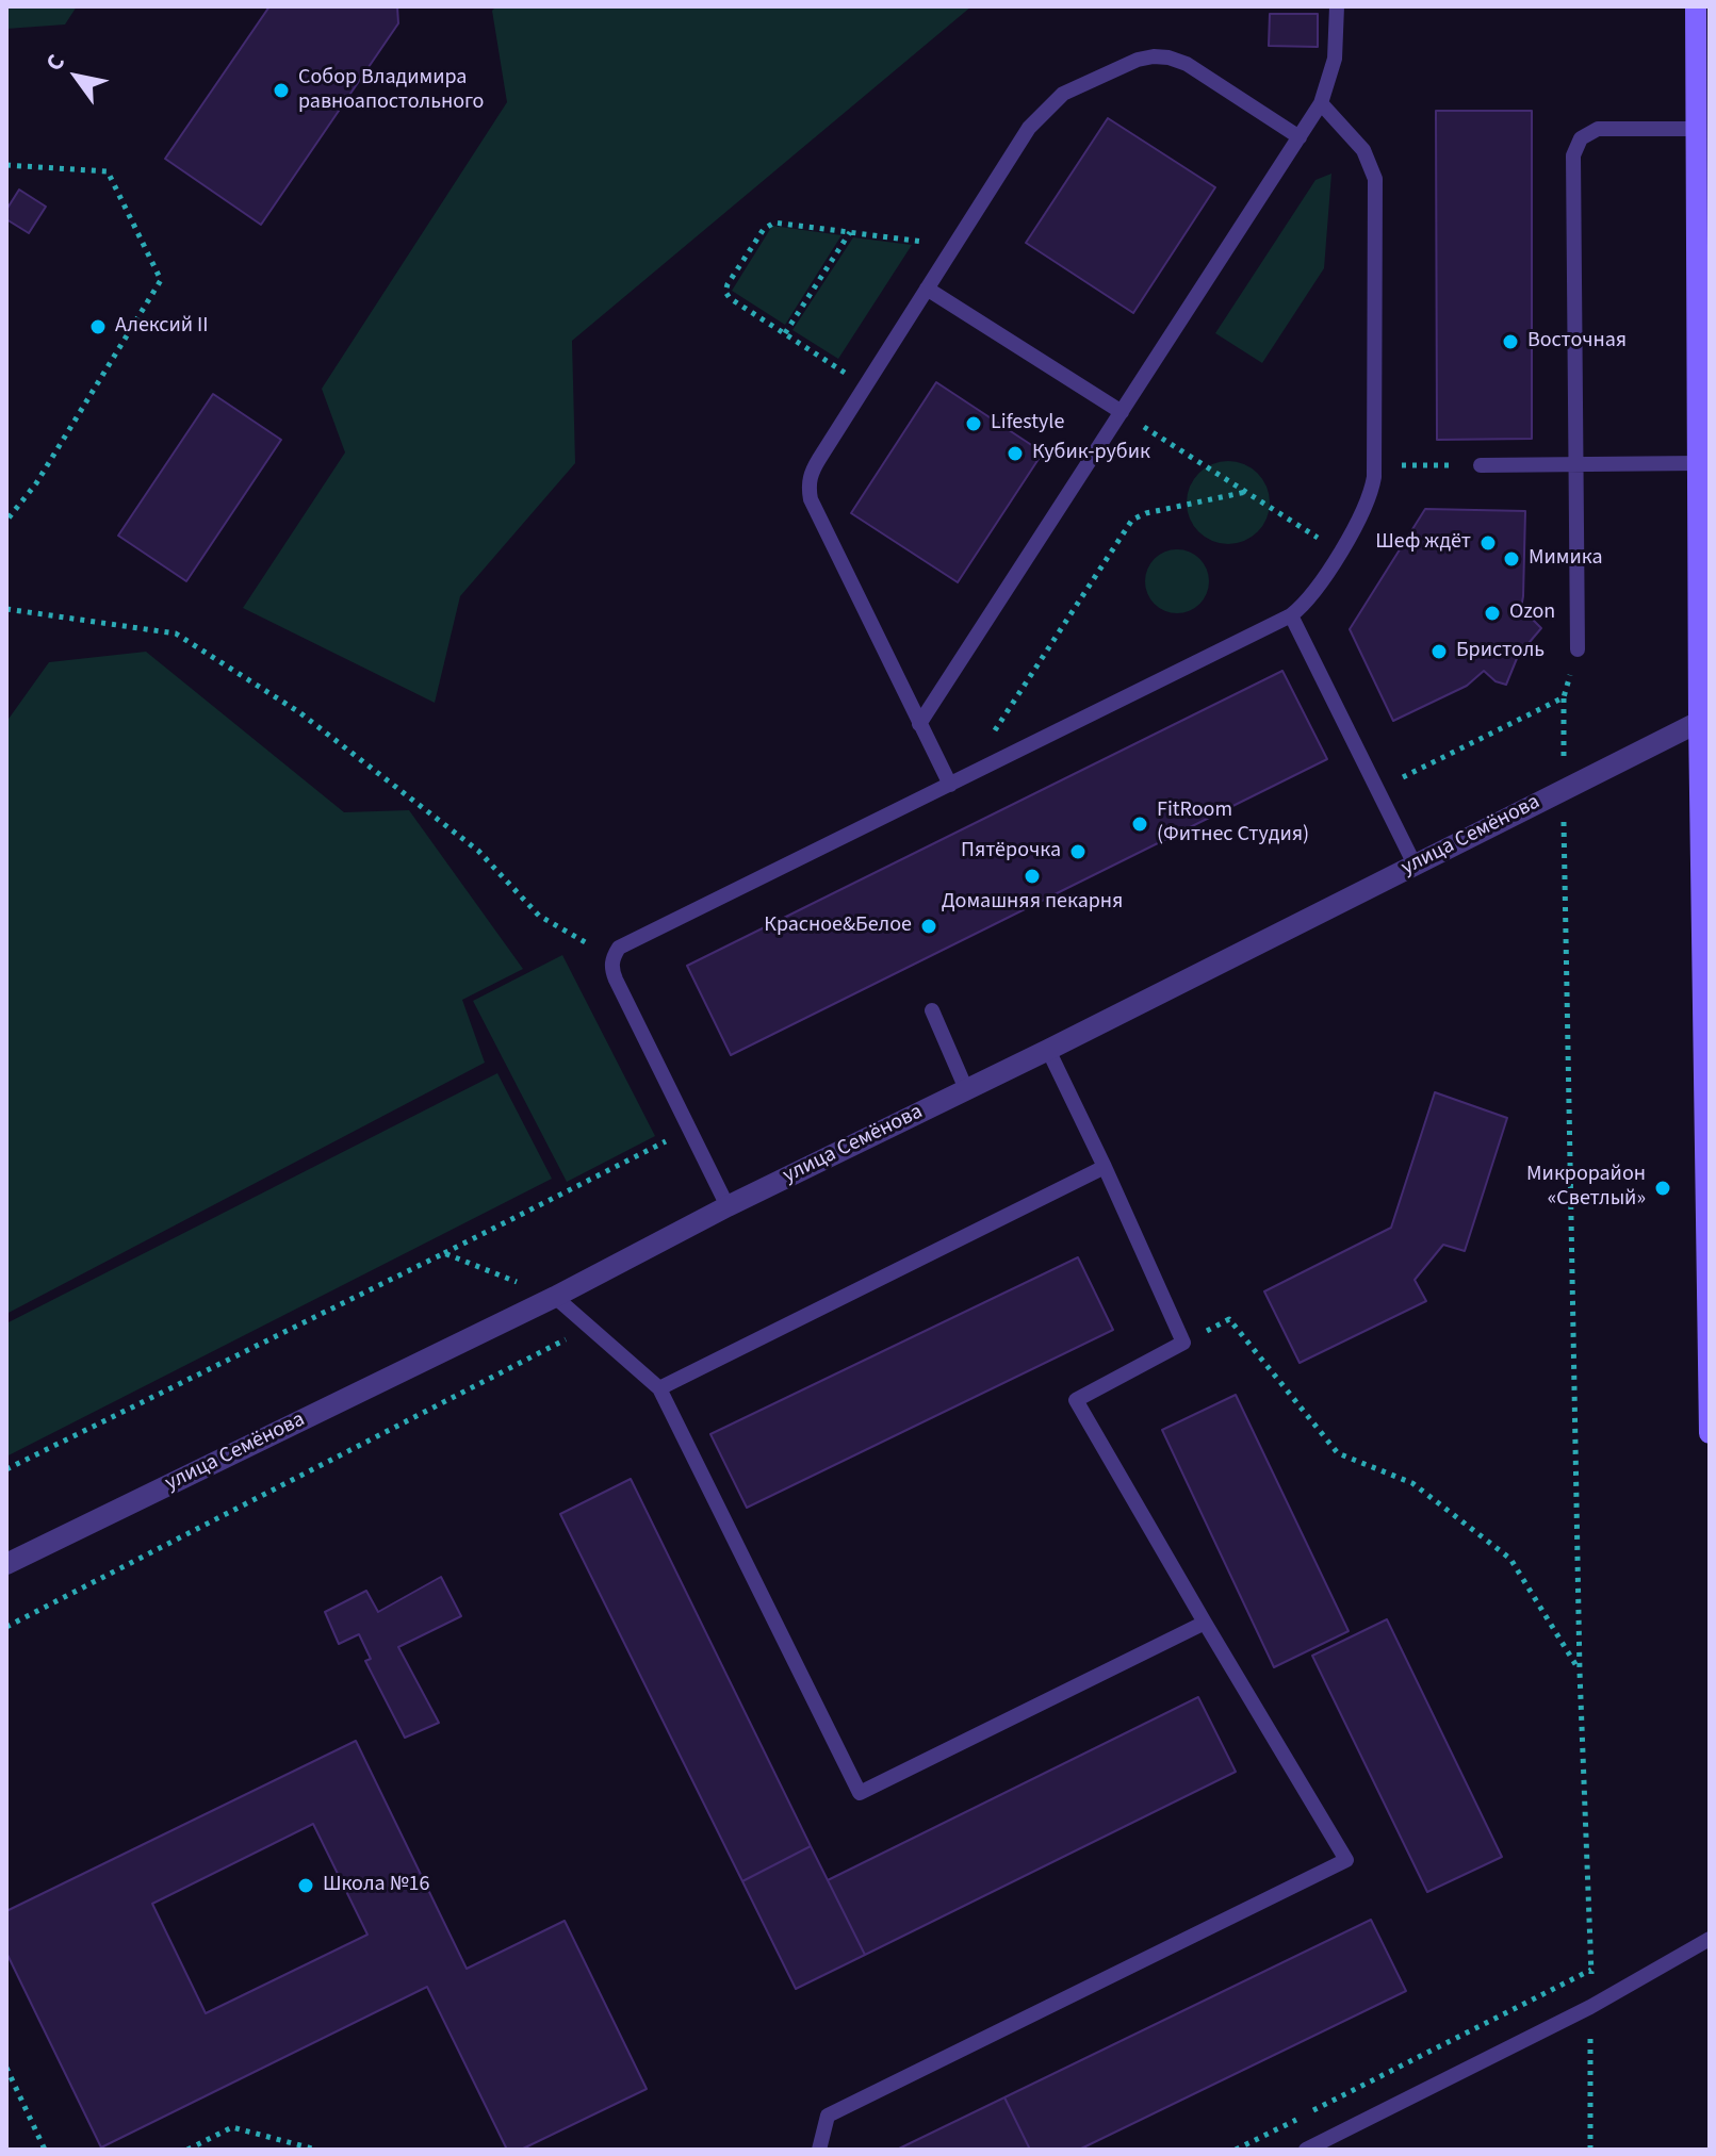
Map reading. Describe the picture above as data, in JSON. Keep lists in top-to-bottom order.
{
  "streets": {
    "street": ["улица Семёнова"]
  },
  "places": [
    "Собор Владимира равноапостольного",
    "Алексий II",
    "Восточная",
    "Lifestyle",
    "Кубик-рубик",
    "Шеф ждёт",
    "Мимика",
    "Ozon",
    "Бристоль",
    "FitRoom (Фитнес Студия)",
    "Пятёрочка",
    "Домашняя пекарня",
    "Красное&Белое",
    "Микрорайон «Светлый»",
    "Школа №16"
  ],
  "north": "top left"
}
